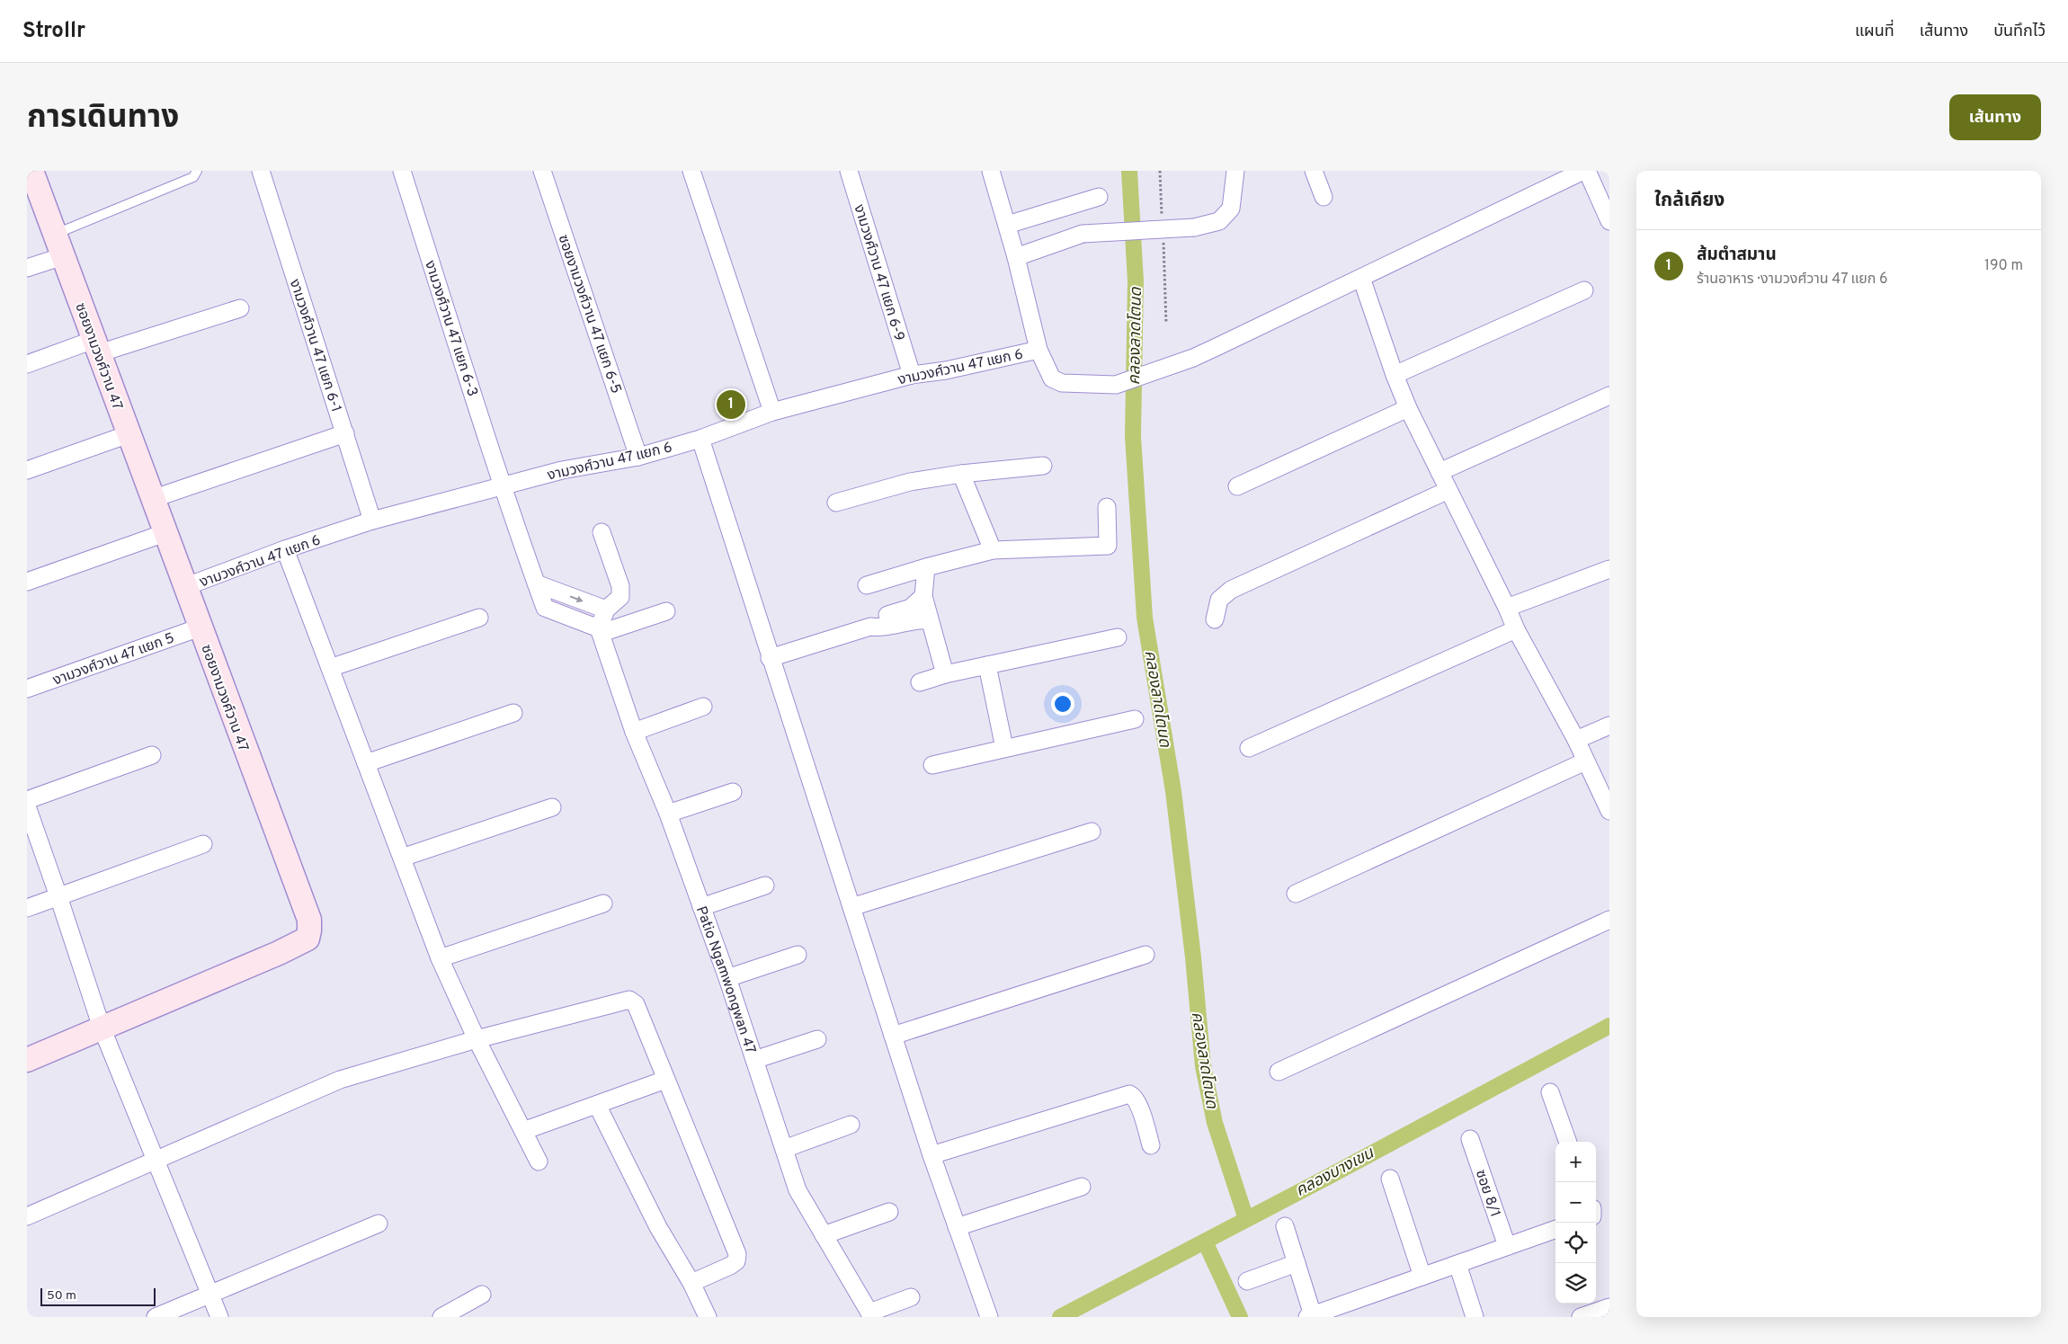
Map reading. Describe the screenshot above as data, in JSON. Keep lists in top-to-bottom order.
{
  "streets": {
    "street": [
      "งามวงศ์วาน 47 แยก 6-9",
      "ซอยงามวงศ์วาน 47 แยก 6-5",
      "งามวงศ์วาน 47 แยก 6-3",
      "งามวงศ์วาน 47 แยก 6-1",
      "ซอยงามวงศ์วาน 47",
      "งามวงศ์วาน 47 แยก 6",
      "งามวงศ์วาน 47 แยก 5",
      "Patio Ngamwongwan 47",
      "ซอย 8/1"
    ]
  },
  "crossings": [
    ["งามวงศ์วาน 47 แยก 6-9", "งามวงศ์วาน 47 แยก 6"],
    ["ซอยงามวงศ์วาน 47 แยก 6-5", "งามวงศ์วาน 47 แยก 6"],
    ["งามวงศ์วาน 47 แยก 6-3", "งามวงศ์วาน 47 แยก 6"],
    ["งามวงศ์วาน 47 แยก 6-3", "Patio Ngamwongwan 47"],
    ["งามวงศ์วาน 47 แยก 6-1", "งามวงศ์วาน 47 แยก 6"],
    ["ซอยงามวงศ์วาน 47", "งามวงศ์วาน 47 แยก 6"],
    ["ซอยงามวงศ์วาน 47", "งามวงศ์วาน 47 แยก 5"]
  ],
  "water": ["คลองลาดโตนด", "คลองบางเขน"],
  "scale_bar": "50 m",
  "page": {
    "header": "Strollr",
    "nav": ["แผนที่", "เส้นทาง", "บันทึกไว้"],
    "title": "การเดินทาง",
    "buttons": "เส้นทาง",
    "heading": "ใกล้เคียง",
    "list": [
      {
        "mark": "1",
        "name": "ส้มตำสมาน",
        "note": "ร้านอาหาร · งามวงศ์วาน 47 แยก 6",
        "value": "190 m"
      }
    ],
    "pins": "1",
    "map_buttons": ["+", "−"],
    "scale": "50 m"
  }
}
